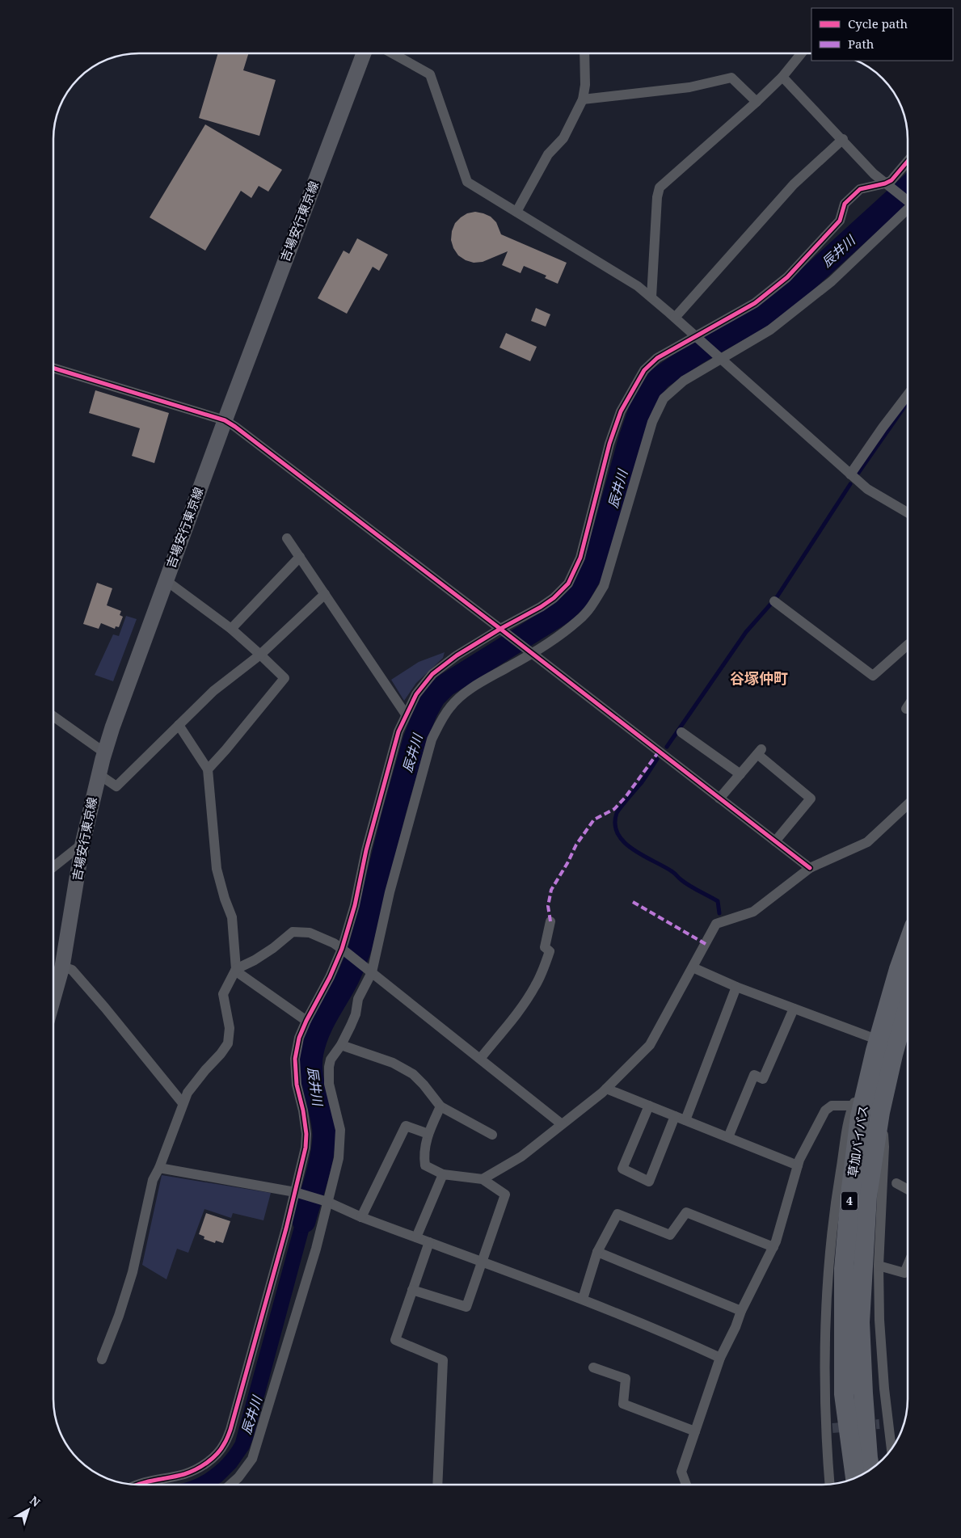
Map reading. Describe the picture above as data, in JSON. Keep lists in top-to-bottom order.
{
  "streets": {
    "highway": ["草加バイパス", "4"],
    "main road": ["吉場安行東京線"]
  },
  "districts": ["谷塚仲町"],
  "water": ["辰井川"],
  "legend": ["Cycle path", "Path"],
  "north": "top right"
}
